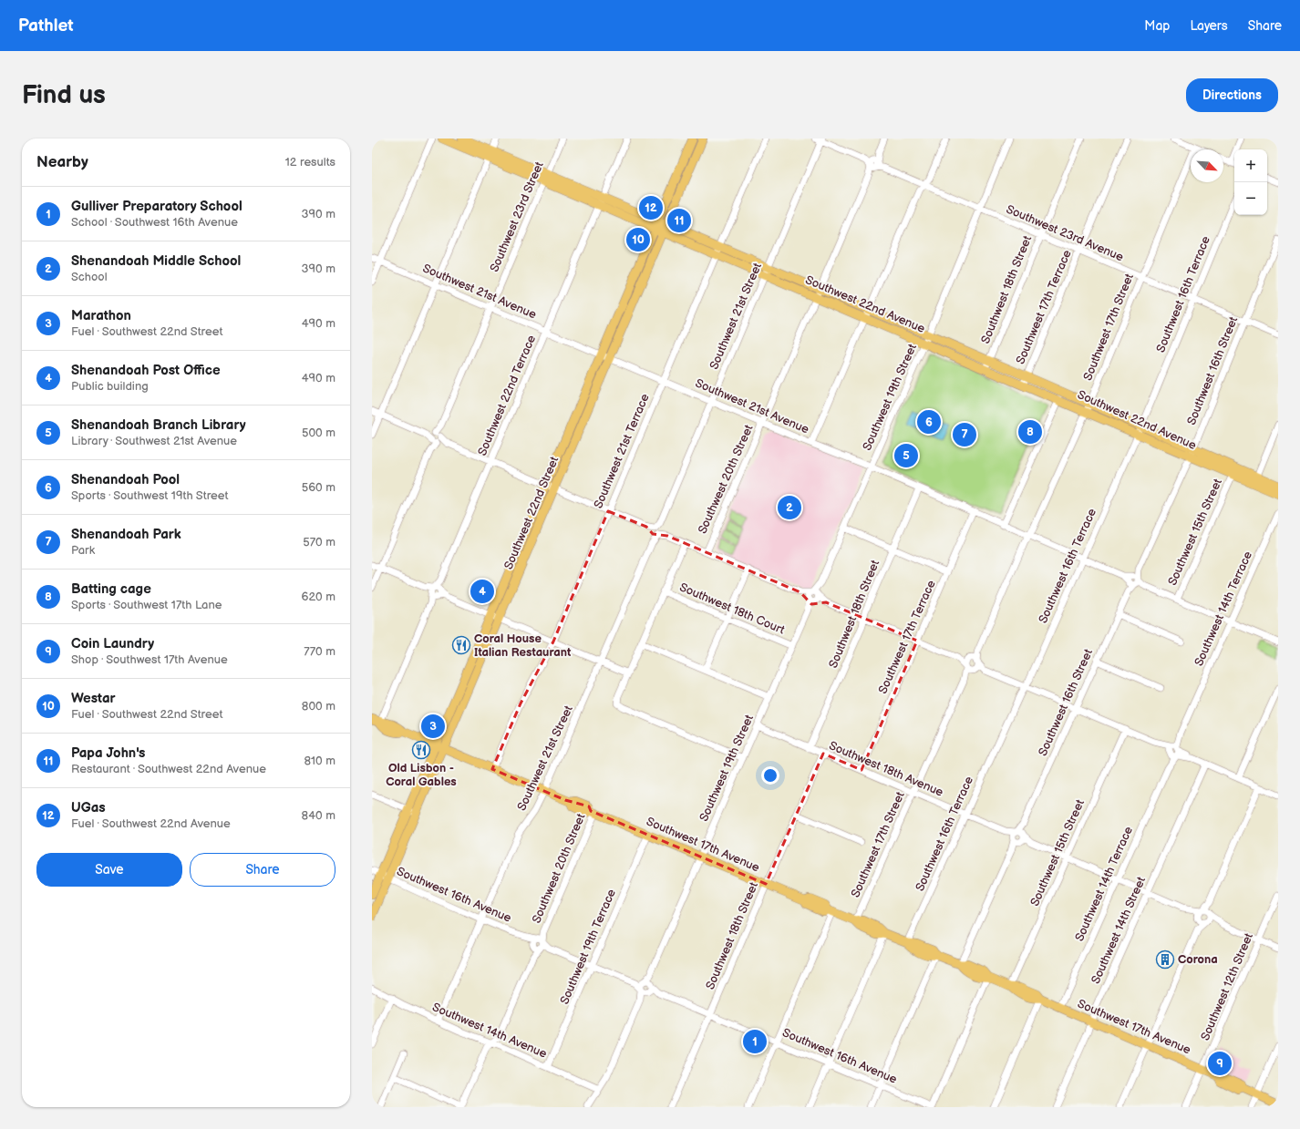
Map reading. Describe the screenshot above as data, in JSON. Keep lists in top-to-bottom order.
{
  "streets": {
    "main road": ["Southwest 22nd Avenue", "Southwest 22nd Street", "Southwest 17th Avenue"],
    "street": [
      "Southwest 23rd Street",
      "Southwest 23rd Avenue",
      "Southwest 18th Street",
      "Southwest 21st Avenue",
      "Southwest 16th Terrace",
      "Southwest 17th Terrace",
      "Southwest 21st Street",
      "Southwest 17th Street",
      "Southwest 16th Street",
      "Southwest 22nd Terrace",
      "Southwest 19th Street",
      "Southwest 21st Terrace",
      "Southwest 20th Street",
      "Southwest 15th Street",
      "Southwest 18th Court",
      "Southwest 14th Terrace",
      "Southwest 18th Avenue",
      "Southwest 16th Avenue",
      "Southwest 14th Street",
      "Southwest 19th Terrace",
      "Southwest 12th Street",
      "Southwest 14th Avenue"
    ]
  },
  "crossings": [
    ["Southwest 23rd Street", "Southwest 21st Avenue"],
    ["Southwest 23rd Street", "Southwest 22nd Avenue"],
    ["Southwest 23rd Avenue", "Southwest 18th Street"],
    ["Southwest 23rd Avenue", "Southwest 16th Terrace"],
    ["Southwest 23rd Avenue", "Southwest 17th Terrace"],
    ["Southwest 23rd Avenue", "Southwest 21st Street"],
    ["Southwest 23rd Avenue", "Southwest 17th Street"],
    ["Southwest 23rd Avenue", "Southwest 16th Street"],
    ["Southwest 23rd Avenue", "Southwest 19th Street"],
    ["Southwest 23rd Avenue", "Southwest 20th Street"],
    ["Southwest 18th Street", "Southwest 21st Avenue"],
    ["Southwest 18th Street", "Southwest 22nd Avenue"],
    ["Southwest 18th Street", "Southwest 18th Avenue"],
    ["Southwest 18th Street", "Southwest 17th Avenue"],
    ["Southwest 18th Street", "Southwest 16th Avenue"],
    ["Southwest 21st Avenue", "Southwest 16th Terrace"],
    ["Southwest 21st Avenue", "Southwest 17th Terrace"],
    ["Southwest 21st Avenue", "Southwest 21st Street"],
    ["Southwest 21st Avenue", "Southwest 17th Street"],
    ["Southwest 21st Avenue", "Southwest 16th Street"],
    ["Southwest 21st Avenue", "Southwest 22nd Terrace"],
    ["Southwest 21st Avenue", "Southwest 19th Street"],
    ["Southwest 21st Avenue", "Southwest 21st Terrace"],
    ["Southwest 21st Avenue", "Southwest 20th Street"],
    ["Southwest 21st Avenue", "Southwest 22nd Street"],
    ["Southwest 21st Avenue", "Southwest 15th Street"],
    ["Southwest 21st Avenue", "Southwest 14th Terrace"],
    ["Southwest 16th Terrace", "Southwest 22nd Avenue"],
    ["Southwest 16th Terrace", "Southwest 18th Avenue"],
    ["Southwest 16th Terrace", "Southwest 17th Avenue"],
    ["Southwest 22nd Avenue", "Southwest 17th Terrace"],
    ["Southwest 22nd Avenue", "Southwest 21st Street"],
    ["Southwest 22nd Avenue", "Southwest 17th Street"],
    ["Southwest 22nd Avenue", "Southwest 16th Street"],
    ["Southwest 22nd Avenue", "Southwest 22nd Terrace"],
    ["Southwest 22nd Avenue", "Southwest 19th Street"],
    ["Southwest 22nd Avenue", "Southwest 21st Terrace"],
    ["Southwest 22nd Avenue", "Southwest 20th Street"],
    ["Southwest 22nd Avenue", "Southwest 22nd Street"],
    ["Southwest 22nd Avenue", "Southwest 15th Street"],
    ["Southwest 17th Terrace", "Southwest 18th Avenue"],
    ["Southwest 21st Street", "Southwest 17th Avenue"],
    ["Southwest 21st Street", "Southwest 16th Avenue"],
    ["Southwest 21st Street", "Southwest 14th Avenue"],
    ["Southwest 17th Street", "Southwest 18th Avenue"],
    ["Southwest 17th Street", "Southwest 17th Avenue"],
    ["Southwest 16th Street", "Southwest 18th Avenue"],
    ["Southwest 16th Street", "Southwest 17th Avenue"],
    ["Southwest 22nd Terrace", "Southwest 17th Avenue"],
    ["Southwest 19th Street", "Southwest 20th Street"],
    ["Southwest 19th Street", "Southwest 18th Court"],
    ["Southwest 19th Street", "Southwest 18th Avenue"],
    ["Southwest 19th Street", "Southwest 17th Avenue"],
    ["Southwest 19th Street", "Southwest 16th Avenue"],
    ["Southwest 19th Street", "Southwest 14th Avenue"],
    ["Southwest 21st Terrace", "Southwest 17th Avenue"],
    ["Southwest 20th Street", "Southwest 18th Court"],
    ["Southwest 20th Street", "Southwest 17th Avenue"],
    ["Southwest 20th Street", "Southwest 16th Avenue"],
    ["Southwest 20th Street", "Southwest 14th Avenue"],
    ["Southwest 22nd Street", "Southwest 17th Avenue"],
    ["Southwest 22nd Street", "Southwest 16th Avenue"],
    ["Southwest 15th Street", "Southwest 18th Avenue"],
    ["Southwest 15th Street", "Southwest 17th Avenue"],
    ["Southwest 14th Terrace", "Southwest 18th Avenue"],
    ["Southwest 14th Terrace", "Southwest 17th Avenue"],
    ["Southwest 18th Avenue", "Southwest 14th Street"],
    ["Southwest 17th Avenue", "Southwest 14th Street"],
    ["Southwest 17th Avenue", "Southwest 19th Terrace"],
    ["Southwest 17th Avenue", "Southwest 12th Street"],
    ["Southwest 16th Avenue", "Southwest 19th Terrace"],
    ["Southwest 19th Terrace", "Southwest 14th Avenue"]
  ],
  "places": {
    "restaurant": ["Coral House Italian Restaurant", "Old Lisbon - Coral Gables"],
    "building": ["Corona"]
  },
  "north": "bottom right",
  "page": {
    "header": "Pathlet",
    "nav": ["Map", "Layers", "Share"],
    "buttons": [
      "Directions",
      ["Save", "Share"]
    ],
    "title": "Find us",
    "heading": ["Nearby", "12 results"],
    "map_buttons": ["+", "−"],
    "list": [
      {
        "mark": "1",
        "name": "Gulliver Preparatory School",
        "note": "School · Southwest 16th Avenue",
        "value": "390 m"
      },
      {
        "mark": "2",
        "name": "Shenandoah Middle School",
        "note": "School",
        "value": "390 m"
      },
      {
        "mark": "3",
        "name": "Marathon",
        "note": "Fuel · Southwest 22nd Street",
        "value": "490 m"
      },
      {
        "mark": "4",
        "name": "Shenandoah Post Office",
        "note": "Public building",
        "value": "490 m"
      },
      {
        "mark": "5",
        "name": "Shenandoah Branch Library",
        "note": "Library · Southwest 21st Avenue",
        "value": "500 m"
      },
      {
        "mark": "6",
        "name": "Shenandoah Pool",
        "note": "Sports · Southwest 19th Street",
        "value": "560 m"
      },
      {
        "mark": "7",
        "name": "Shenandoah Park",
        "note": "Park",
        "value": "570 m"
      },
      {
        "mark": "8",
        "name": "Batting cage",
        "note": "Sports · Southwest 17th Lane",
        "value": "620 m"
      },
      {
        "mark": "9",
        "name": "Coin Laundry",
        "note": "Shop · Southwest 17th Avenue",
        "value": "770 m"
      },
      {
        "mark": "10",
        "name": "Westar",
        "note": "Fuel · Southwest 22nd Street",
        "value": "800 m"
      },
      {
        "mark": "11",
        "name": "Papa John's",
        "note": "Restaurant · Southwest 22nd Avenue",
        "value": "810 m"
      },
      {
        "mark": "12",
        "name": "UGas",
        "note": "Fuel · Southwest 22nd Avenue",
        "value": "840 m"
      }
    ],
    "pins": [
      "12",
      "11",
      "10",
      "6",
      "8",
      "7",
      "5",
      "2",
      "4",
      "3",
      "1",
      "9"
    ]
  }
}
